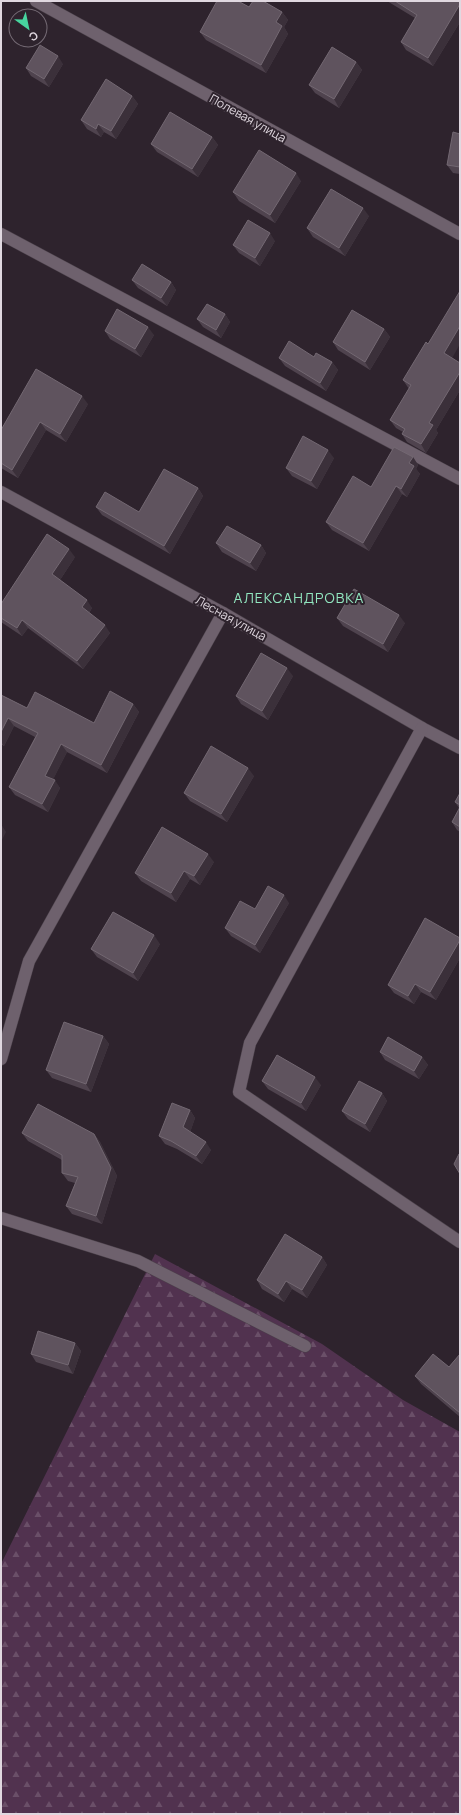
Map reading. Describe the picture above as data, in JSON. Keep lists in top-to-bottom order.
{
  "streets": {
    "street": ["Полевая улица", "Лесная улица"]
  },
  "districts": ["АЛЕКСАНДРОВКА"],
  "north": "bottom right"
}
